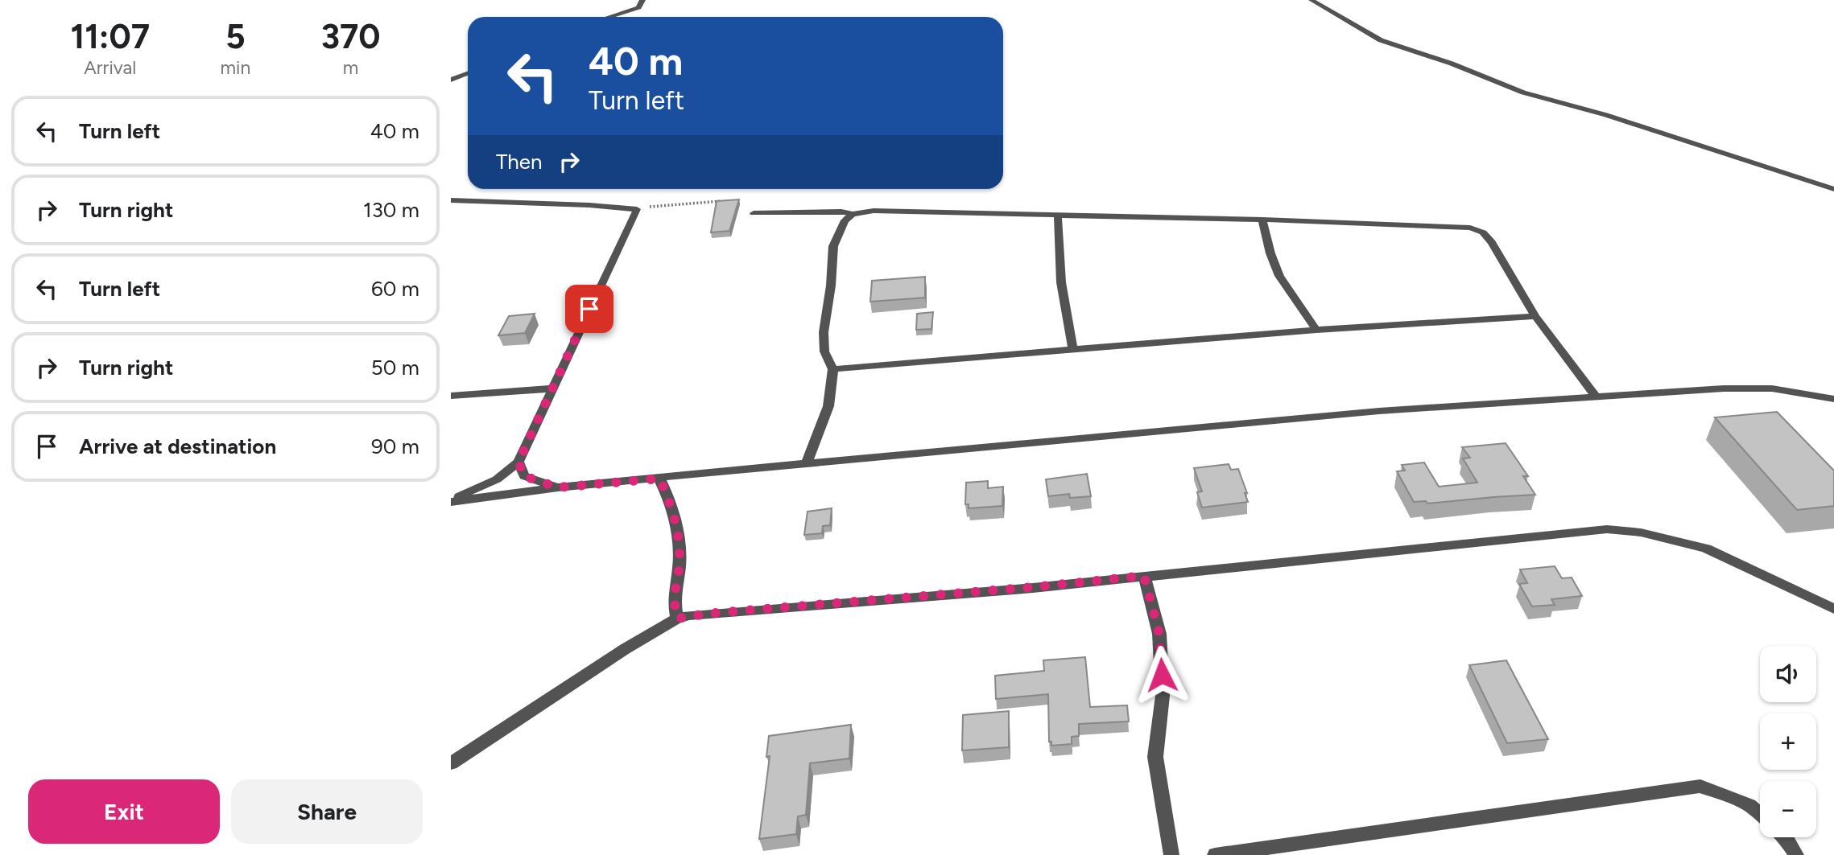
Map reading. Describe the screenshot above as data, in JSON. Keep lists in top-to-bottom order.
{
  "page": {
    "eta": [
      "11:07",
      "Arrival",
      "5",
      "min",
      "370",
      "m"
    ],
    "turn": ["40 m", "Turn left"],
    "list": [
      {
        "name": "Turn left",
        "value": "40 m"
      },
      {
        "name": "Turn right",
        "value": "130 m"
      },
      {
        "name": "Turn left",
        "value": "60 m"
      },
      {
        "name": "Turn right",
        "value": "50 m"
      },
      {
        "name": "Arrive at destination",
        "value": "90 m"
      }
    ],
    "then": "Then",
    "map_buttons": ["+", "−"],
    "buttons": ["Exit", "Share"]
  }
}
